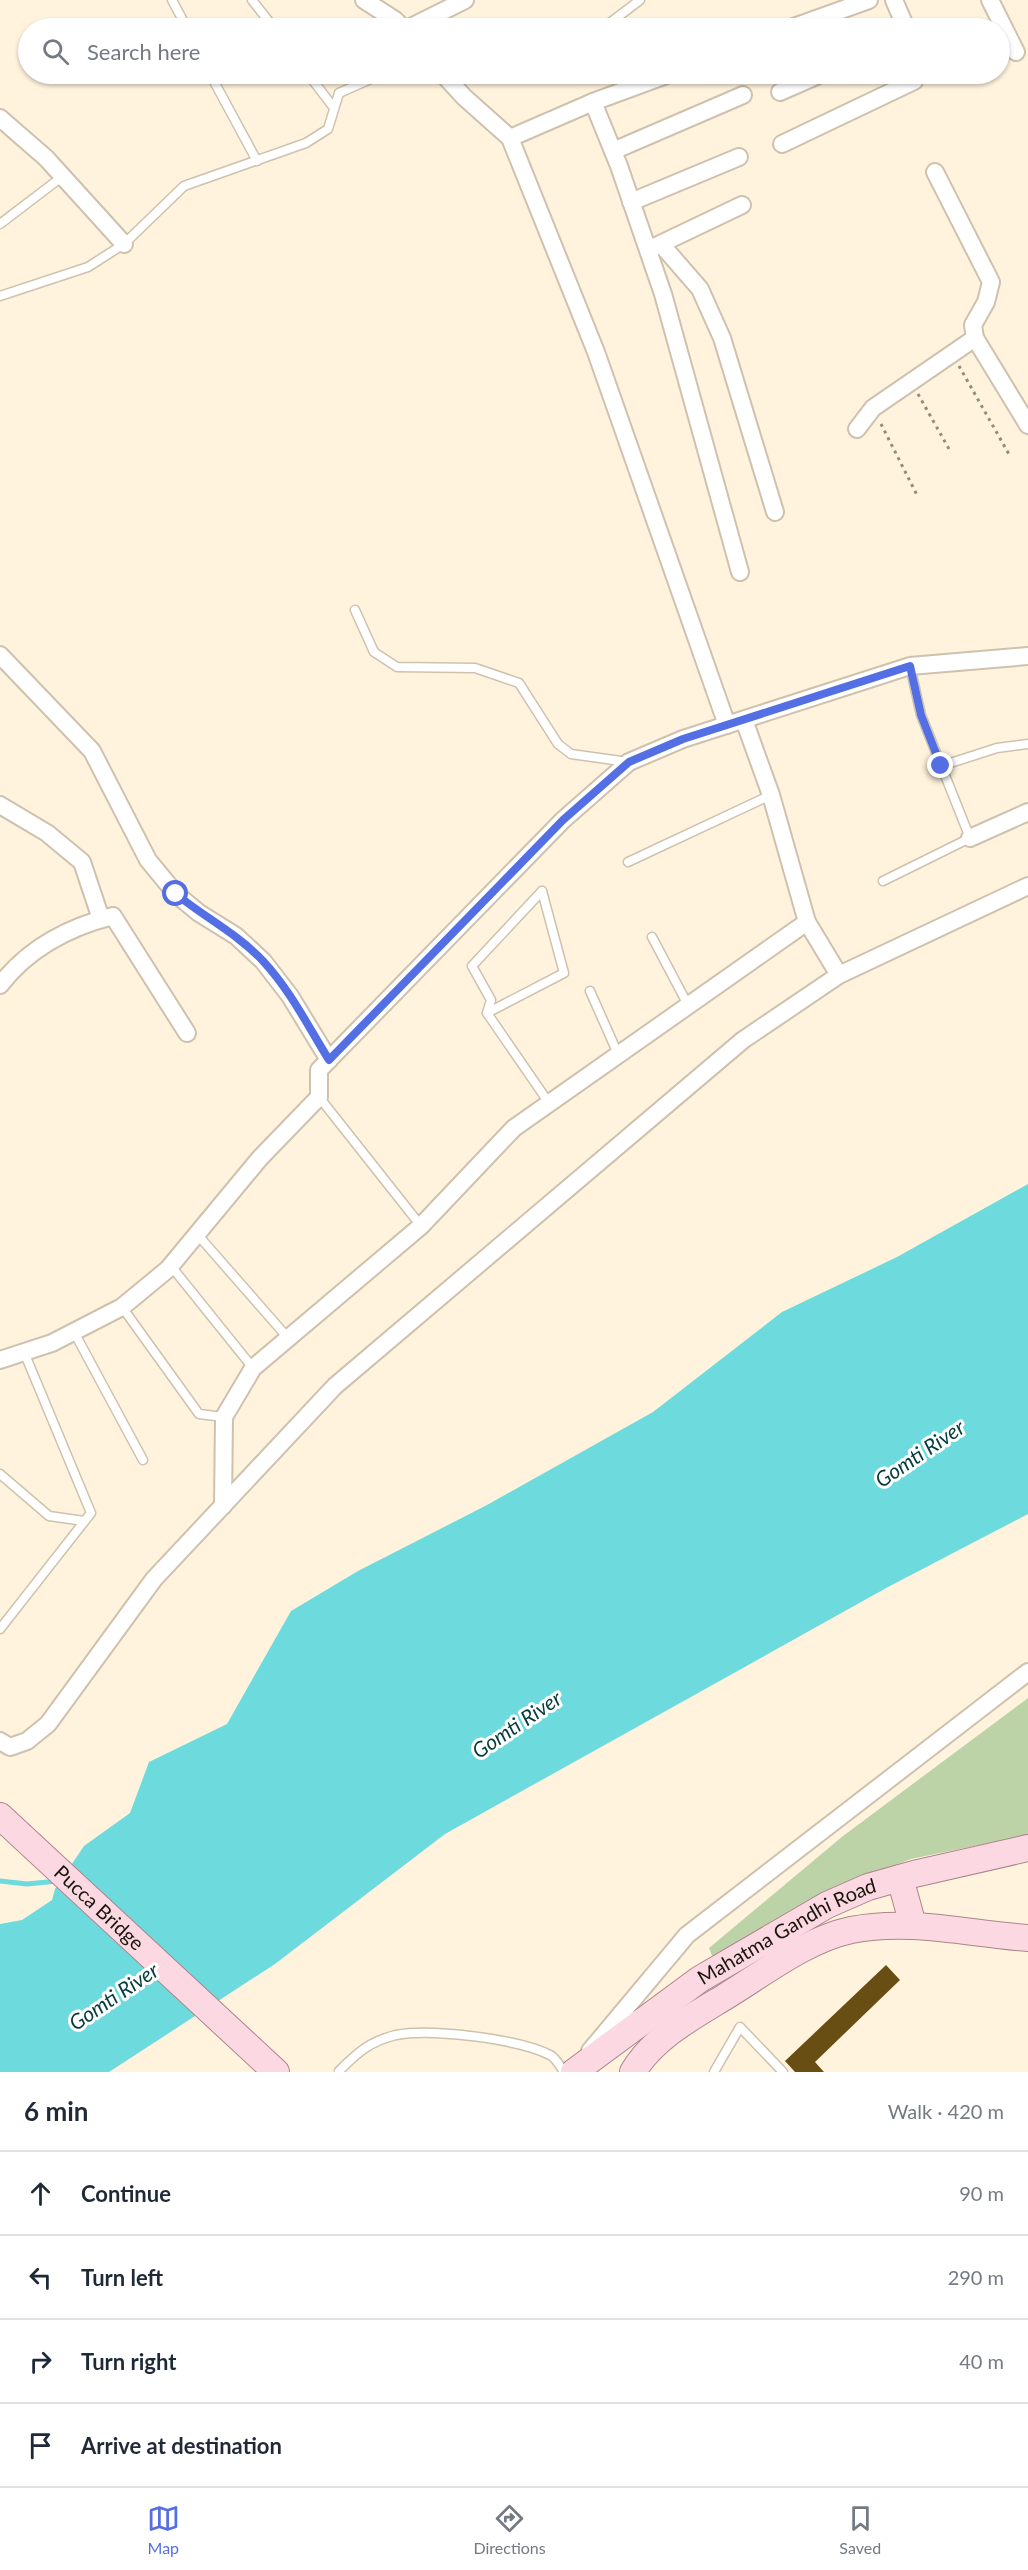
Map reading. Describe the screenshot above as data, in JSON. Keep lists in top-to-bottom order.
{
  "streets": {
    "main road": ["Pucca Bridge", "Mahatma Gandhi Road"]
  },
  "water": ["Gomti River"],
  "page": {
    "search": "Search here",
    "heading": ["6 min", "Walk · 420 m"],
    "list": [
      ["Continue", "90 m"],
      ["Turn left", "290 m"],
      ["Turn right", "40 m"],
      "Arrive at destination"
    ],
    "nav": ["Map", "Directions", "Saved"]
  }
}
